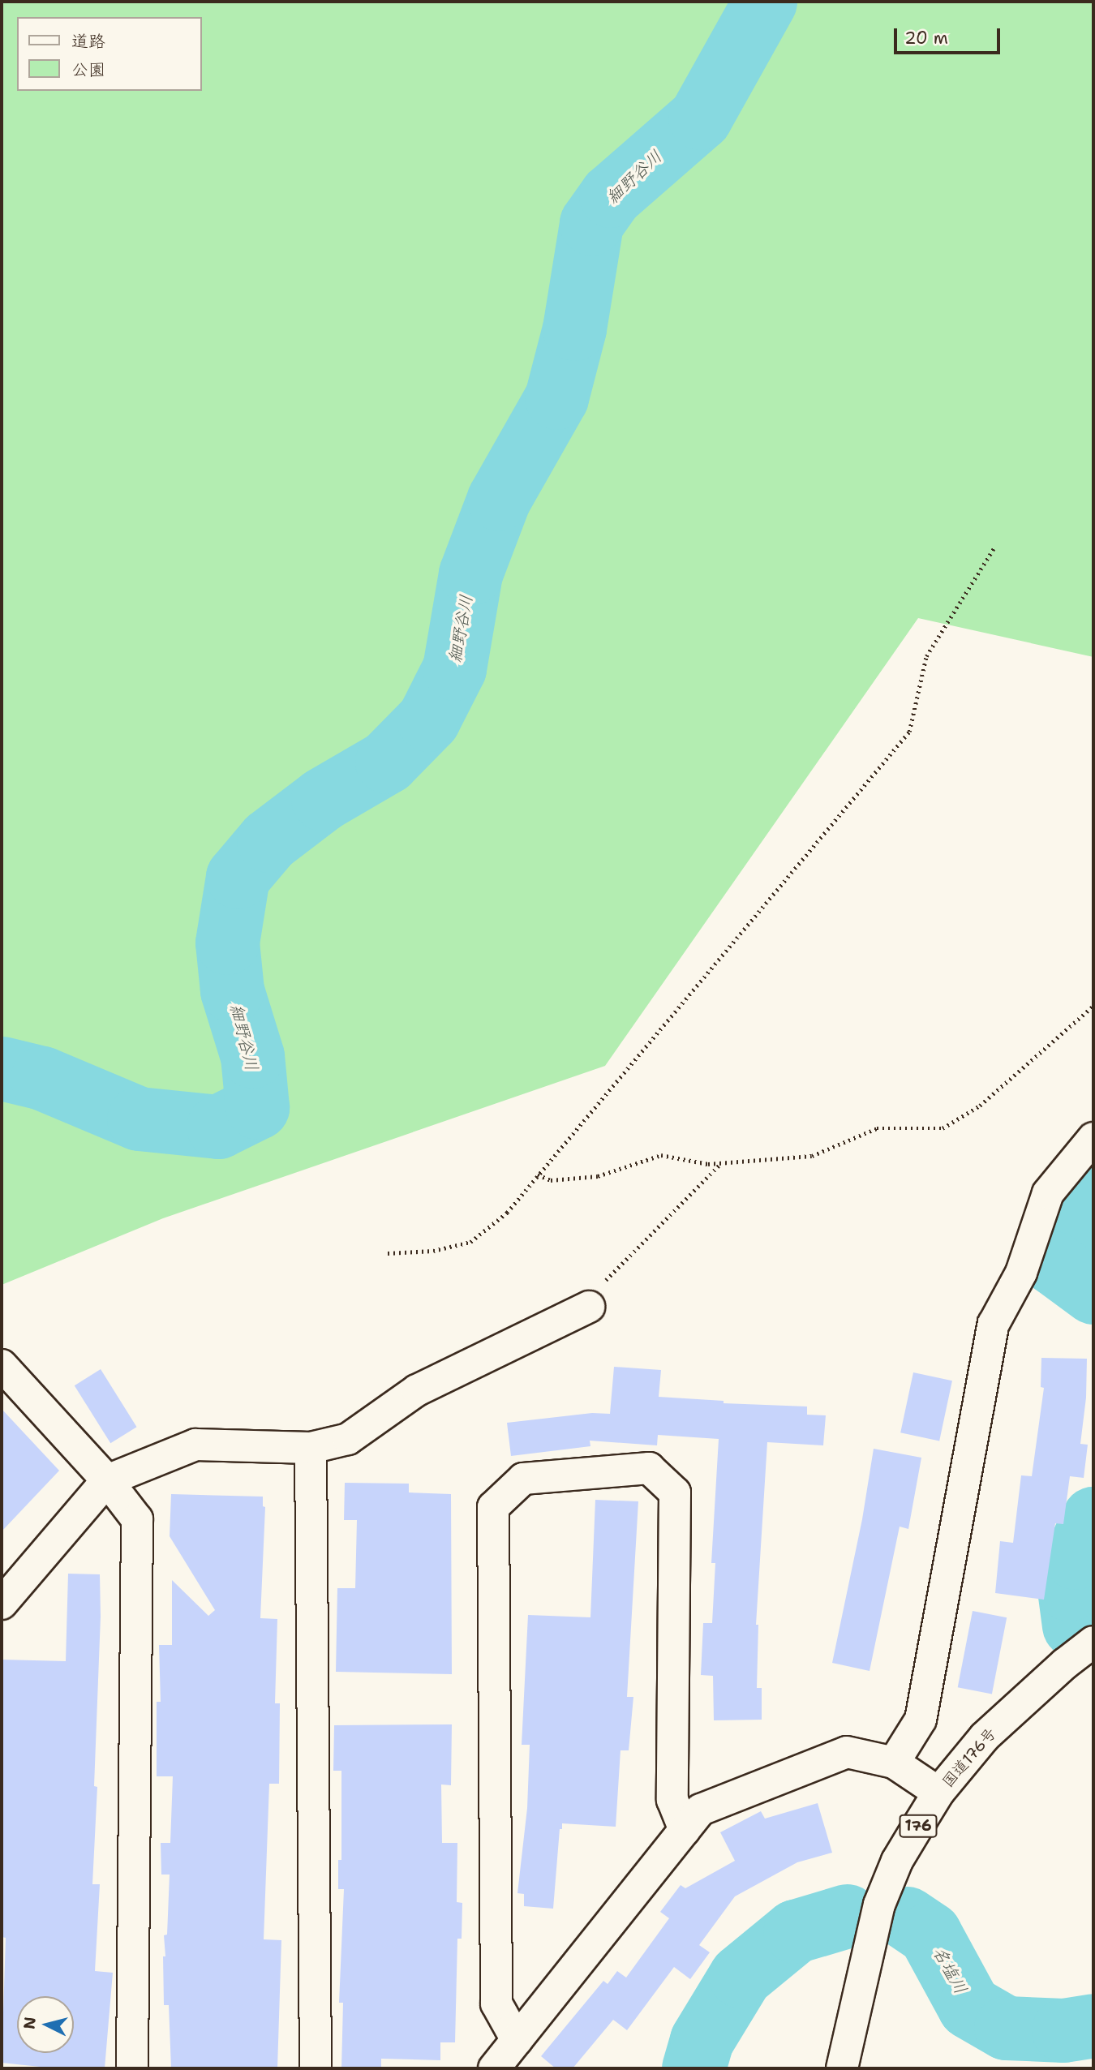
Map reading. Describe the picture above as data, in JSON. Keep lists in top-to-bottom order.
{
  "streets": {
    "main road": ["国道176号", "176"]
  },
  "water": ["細野谷川", "名塩川"],
  "legend": ["道路", "公園"],
  "scale_bar": "20 m",
  "north": "left"
}
